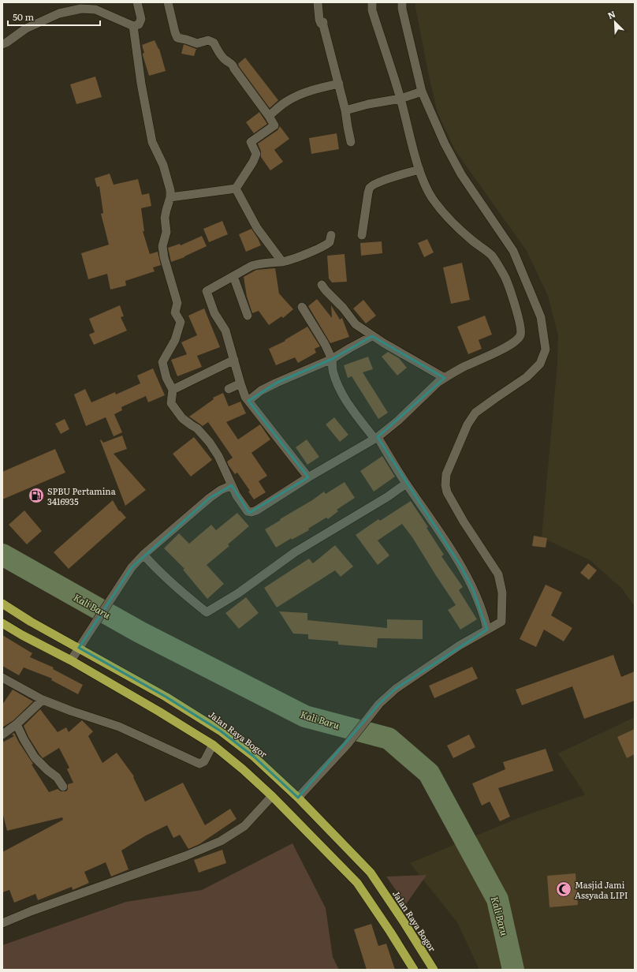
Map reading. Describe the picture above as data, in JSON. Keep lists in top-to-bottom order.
{
  "streets": {
    "highway": ["Jalan Raya Bogor"]
  },
  "water": ["Kali Baru"],
  "places": {
    "fuel station": ["SPBU Pertamina 3416935"],
    "mosque": ["Masjid Jami Assyada LIPI"]
  },
  "scale_bar": "50 m",
  "north": "top left"
}
